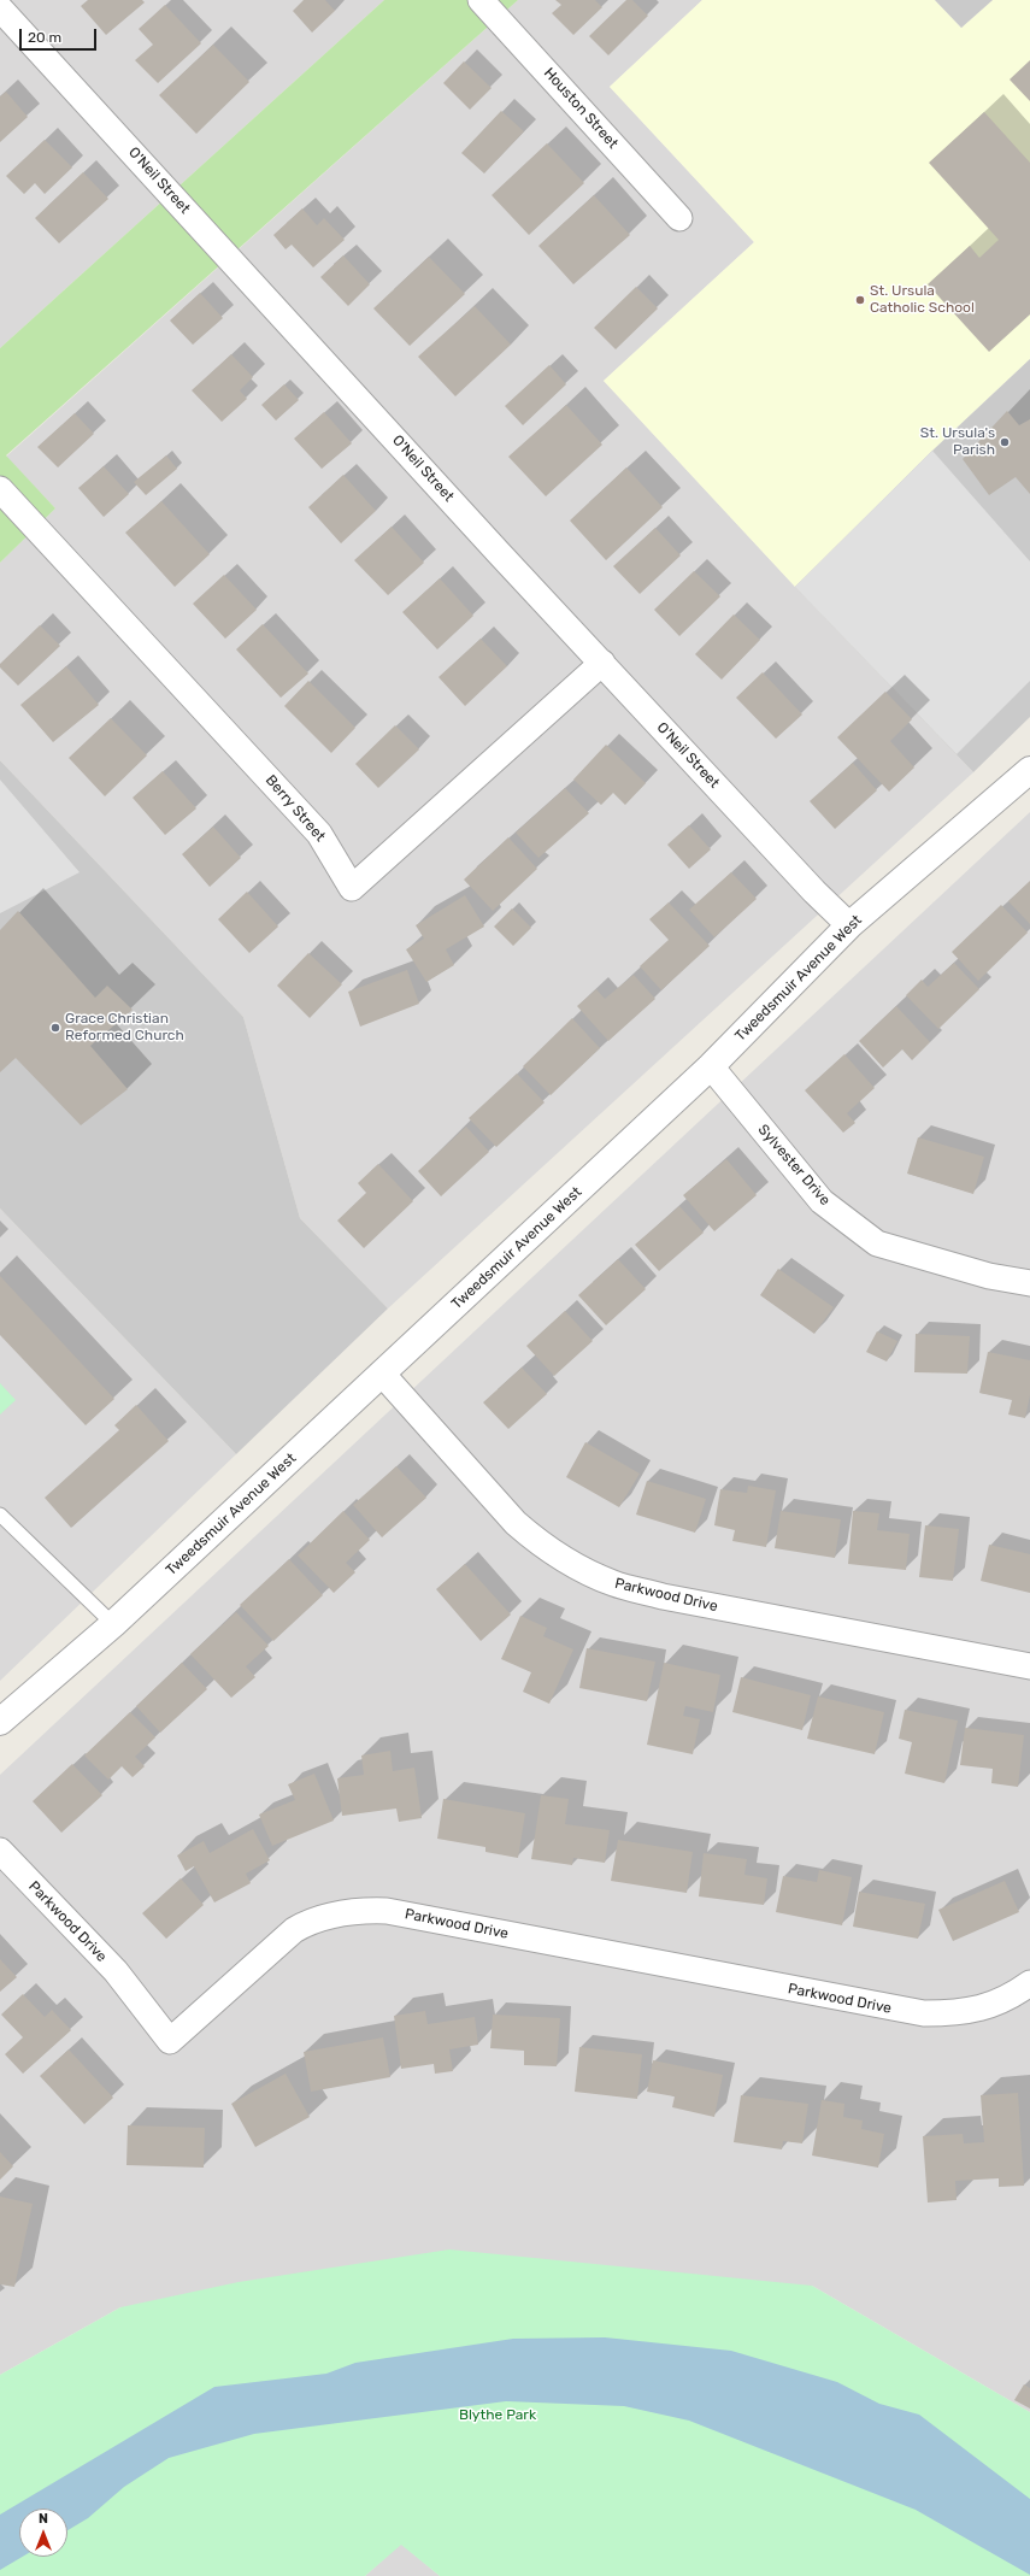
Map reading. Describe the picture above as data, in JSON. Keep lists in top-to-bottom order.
{
  "streets": {
    "street": [
      "Houston Street",
      "O'Neil Street",
      "Berry Street",
      "Tweedsmuir Avenue West",
      "Sylvester Drive",
      "Parkwood Drive"
    ]
  },
  "crossings": [
    ["O'Neil Street", "Berry Street"],
    ["O'Neil Street", "Tweedsmuir Avenue West"],
    ["Tweedsmuir Avenue West", "Sylvester Drive"],
    ["Tweedsmuir Avenue West", "Parkwood Drive"]
  ],
  "parks": ["Blythe Park"],
  "places": ["St. Ursula Catholic School", "St. Ursula's Parish", "Grace Christian Reformed Church"],
  "scale_bar": "20 m",
  "north": "top"
}
